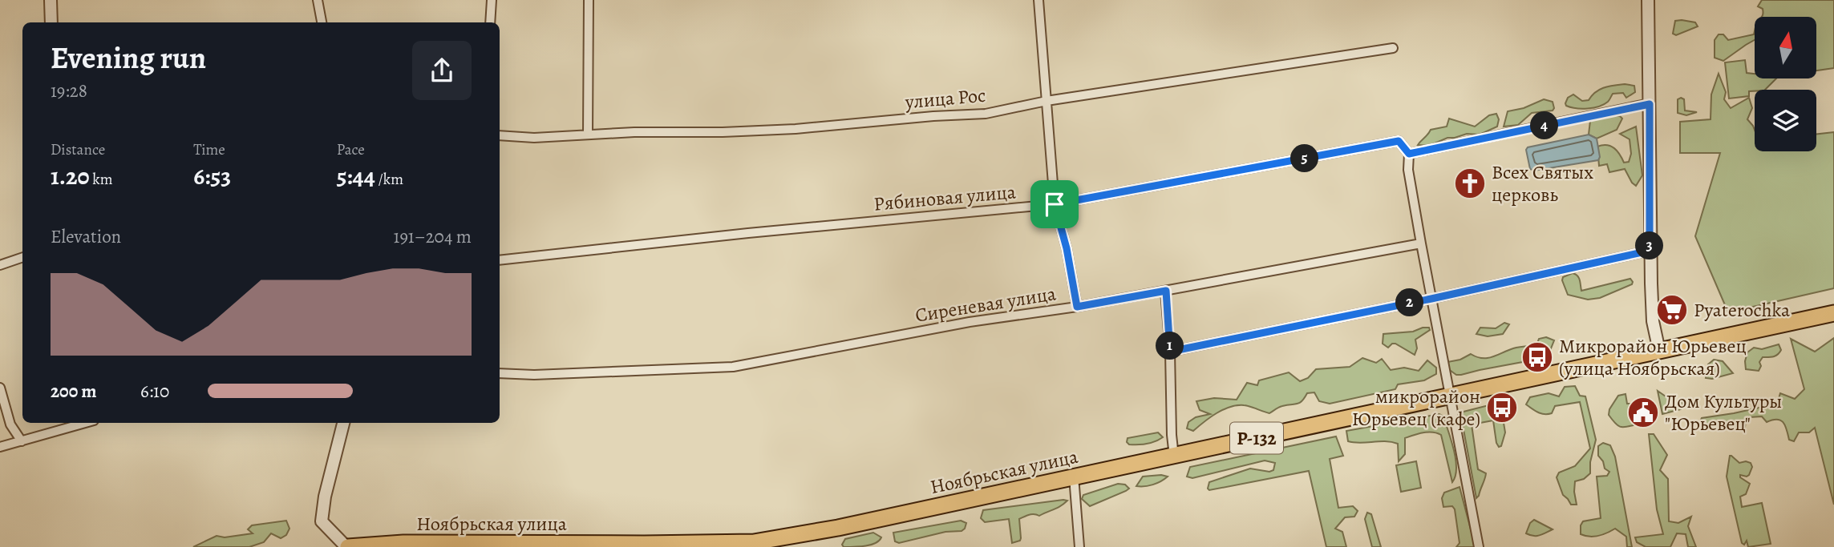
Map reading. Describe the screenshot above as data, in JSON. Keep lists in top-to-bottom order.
{
  "streets": {
    "highway": ["Р-132", "Ноябрьская улица"],
    "street": ["улица Рос", "Рябиновая улица", "Сиреневая улица"]
  },
  "crossings": [
    ["Р-132", "Ноябрьская улица"]
  ],
  "places": {
    "church": ["Всех Святых церковь"],
    "supermarket": ["Pyaterochka"],
    "bus stop": ["Микрорайон Юрьевец (улица Ноябрьская)", "микрорайон Юрьевец (кафе)"],
    "public building": ["Дом Культуры \"Юрьевец\""]
  },
  "north": "top",
  "page": {
    "heading": ["Evening run", "19:28"],
    "pins": [
      "4",
      "5",
      "3",
      "2",
      "1"
    ],
    "stats": [
      ["Distance", "1.20 km"],
      ["Time", "6:53"],
      ["Pace", "5:44 /km"]
    ],
    "chart": ["Elevation", "191–204 m"],
    "list": [
      {
        "name": "200 m",
        "note": "6:10"
      }
    ]
  }
}
